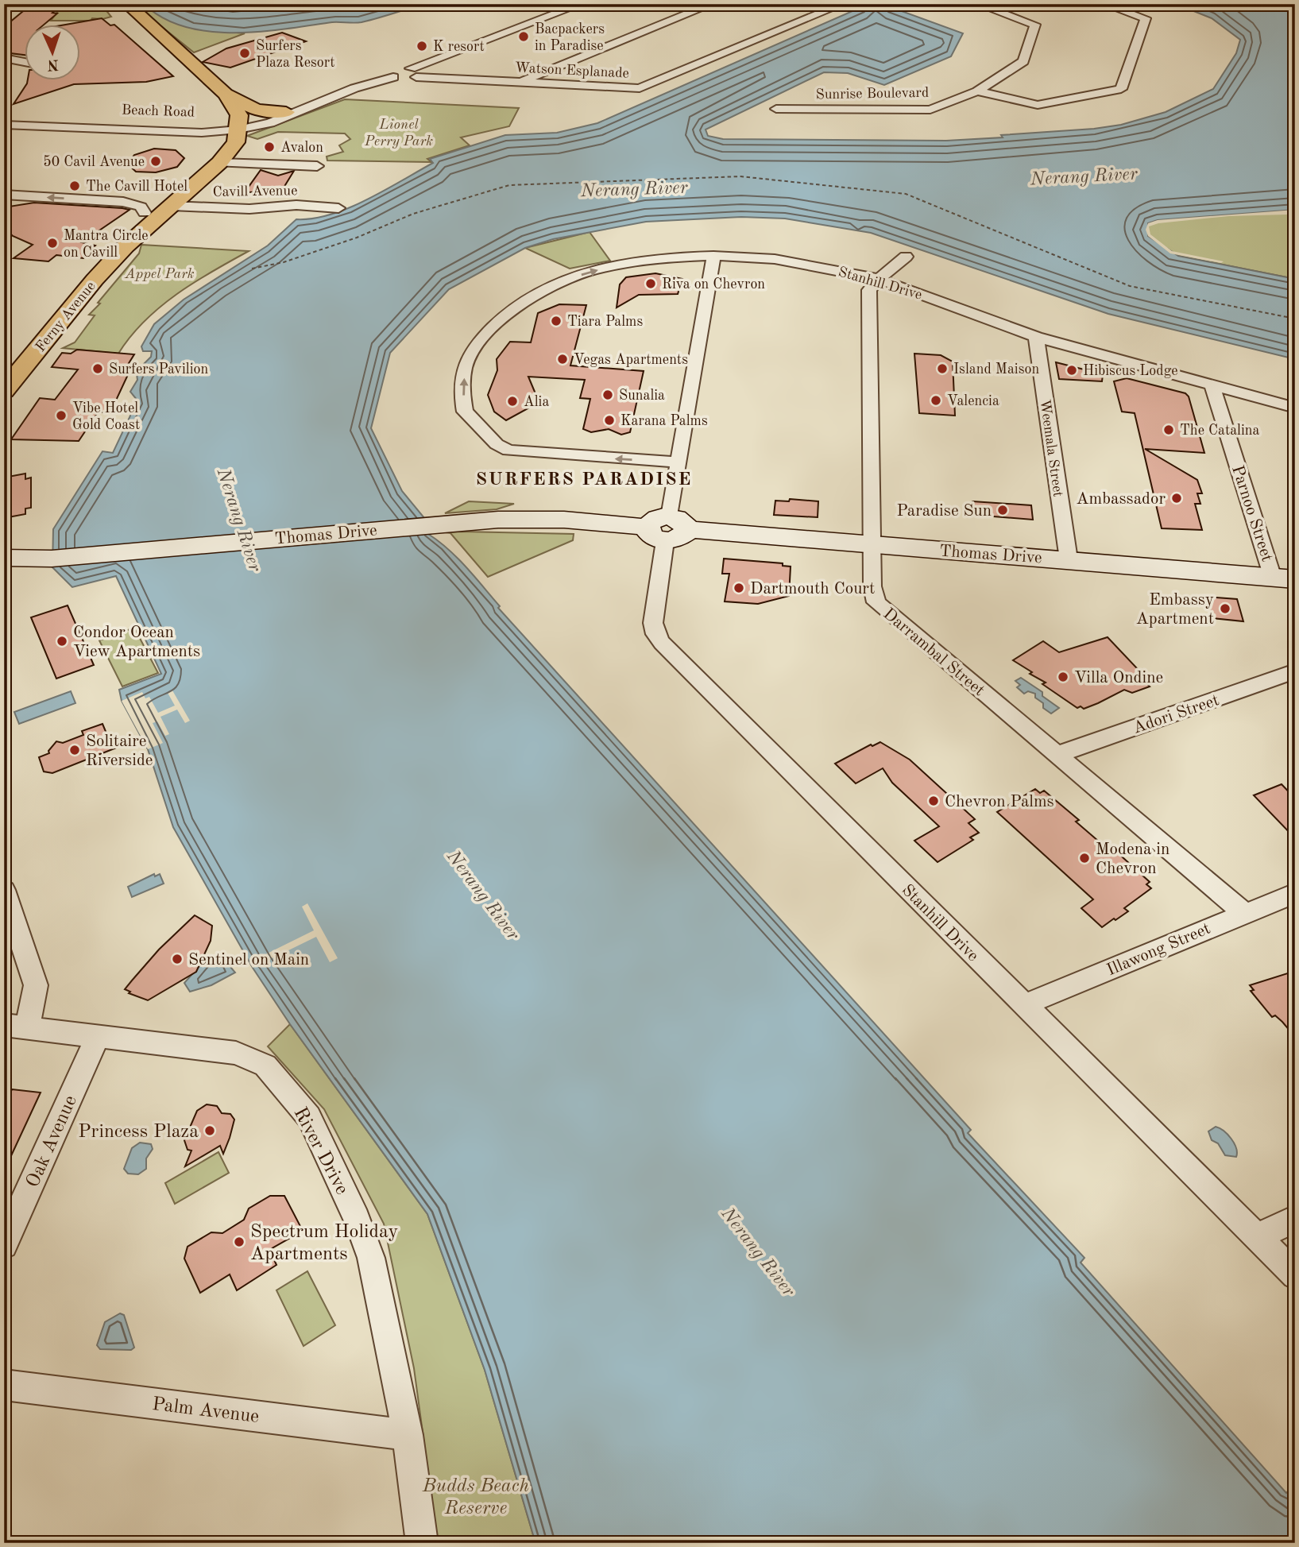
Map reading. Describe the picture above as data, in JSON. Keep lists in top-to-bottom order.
{
  "streets": {
    "highway": ["Ferny Avenue"],
    "main road": ["Thomas Drive"],
    "street": [
      "Watson Esplanade",
      "Sunrise Boulevard",
      "Beach Road",
      "Cavill Avenue",
      "Stanhill Drive",
      "Weemala Street",
      "Parnoo Street",
      "Darrambal Street",
      "Adori Street",
      "Illawong Street",
      "Oak Avenue",
      "River Drive",
      "Palm Avenue"
    ]
  },
  "crossings": [
    ["Watson Esplanade", "Beach Road"],
    ["Beach Road", "Ferny Avenue"],
    ["Cavill Avenue", "Ferny Avenue"],
    ["Stanhill Drive", "Weemala Street"],
    ["Stanhill Drive", "Parnoo Street"],
    ["Stanhill Drive", "Thomas Drive"],
    ["Stanhill Drive", "Darrambal Street"],
    ["Stanhill Drive", "Illawong Street"],
    ["Weemala Street", "Thomas Drive"],
    ["Parnoo Street", "Thomas Drive"],
    ["Thomas Drive", "Darrambal Street"],
    ["Darrambal Street", "Adori Street"],
    ["Darrambal Street", "Illawong Street"],
    ["Oak Avenue", "River Drive"],
    ["River Drive", "Palm Avenue"]
  ],
  "districts": ["SURFERS PARADISE"],
  "water": ["Nerang River"],
  "parks": ["Lionel Perry Park", "Appel Park", "Budds Beach Reserve"],
  "places": [
    "Bacpackers in Paradise",
    "K resort",
    "Surfers Plaza Resort",
    "Avalon",
    "50 Cavil Avenue",
    "The Cavill Hotel",
    "Mantra Circle on Cavill",
    "Riva on Chevron",
    "Tiara Palms",
    "Vegas Apartments",
    "Surfers Pavilion",
    "Island Maison",
    "Hibiscus Lodge",
    "Sunalia",
    "Valencia",
    "Alia",
    "Vibe Hotel Gold Coast",
    "Karana Palms",
    "The Catalina",
    "Ambassador",
    "Paradise Sun",
    "Dartmouth Court",
    "Embassy Apartment",
    "Condor Ocean View Apartments",
    "Villa Ondine",
    "Solitaire Riverside",
    "Chevron Palms",
    "Modena in Chevron",
    "Sentinel on Main",
    "Princess Plaza",
    "Spectrum Holiday Apartments"
  ],
  "north": "bottom"
}
